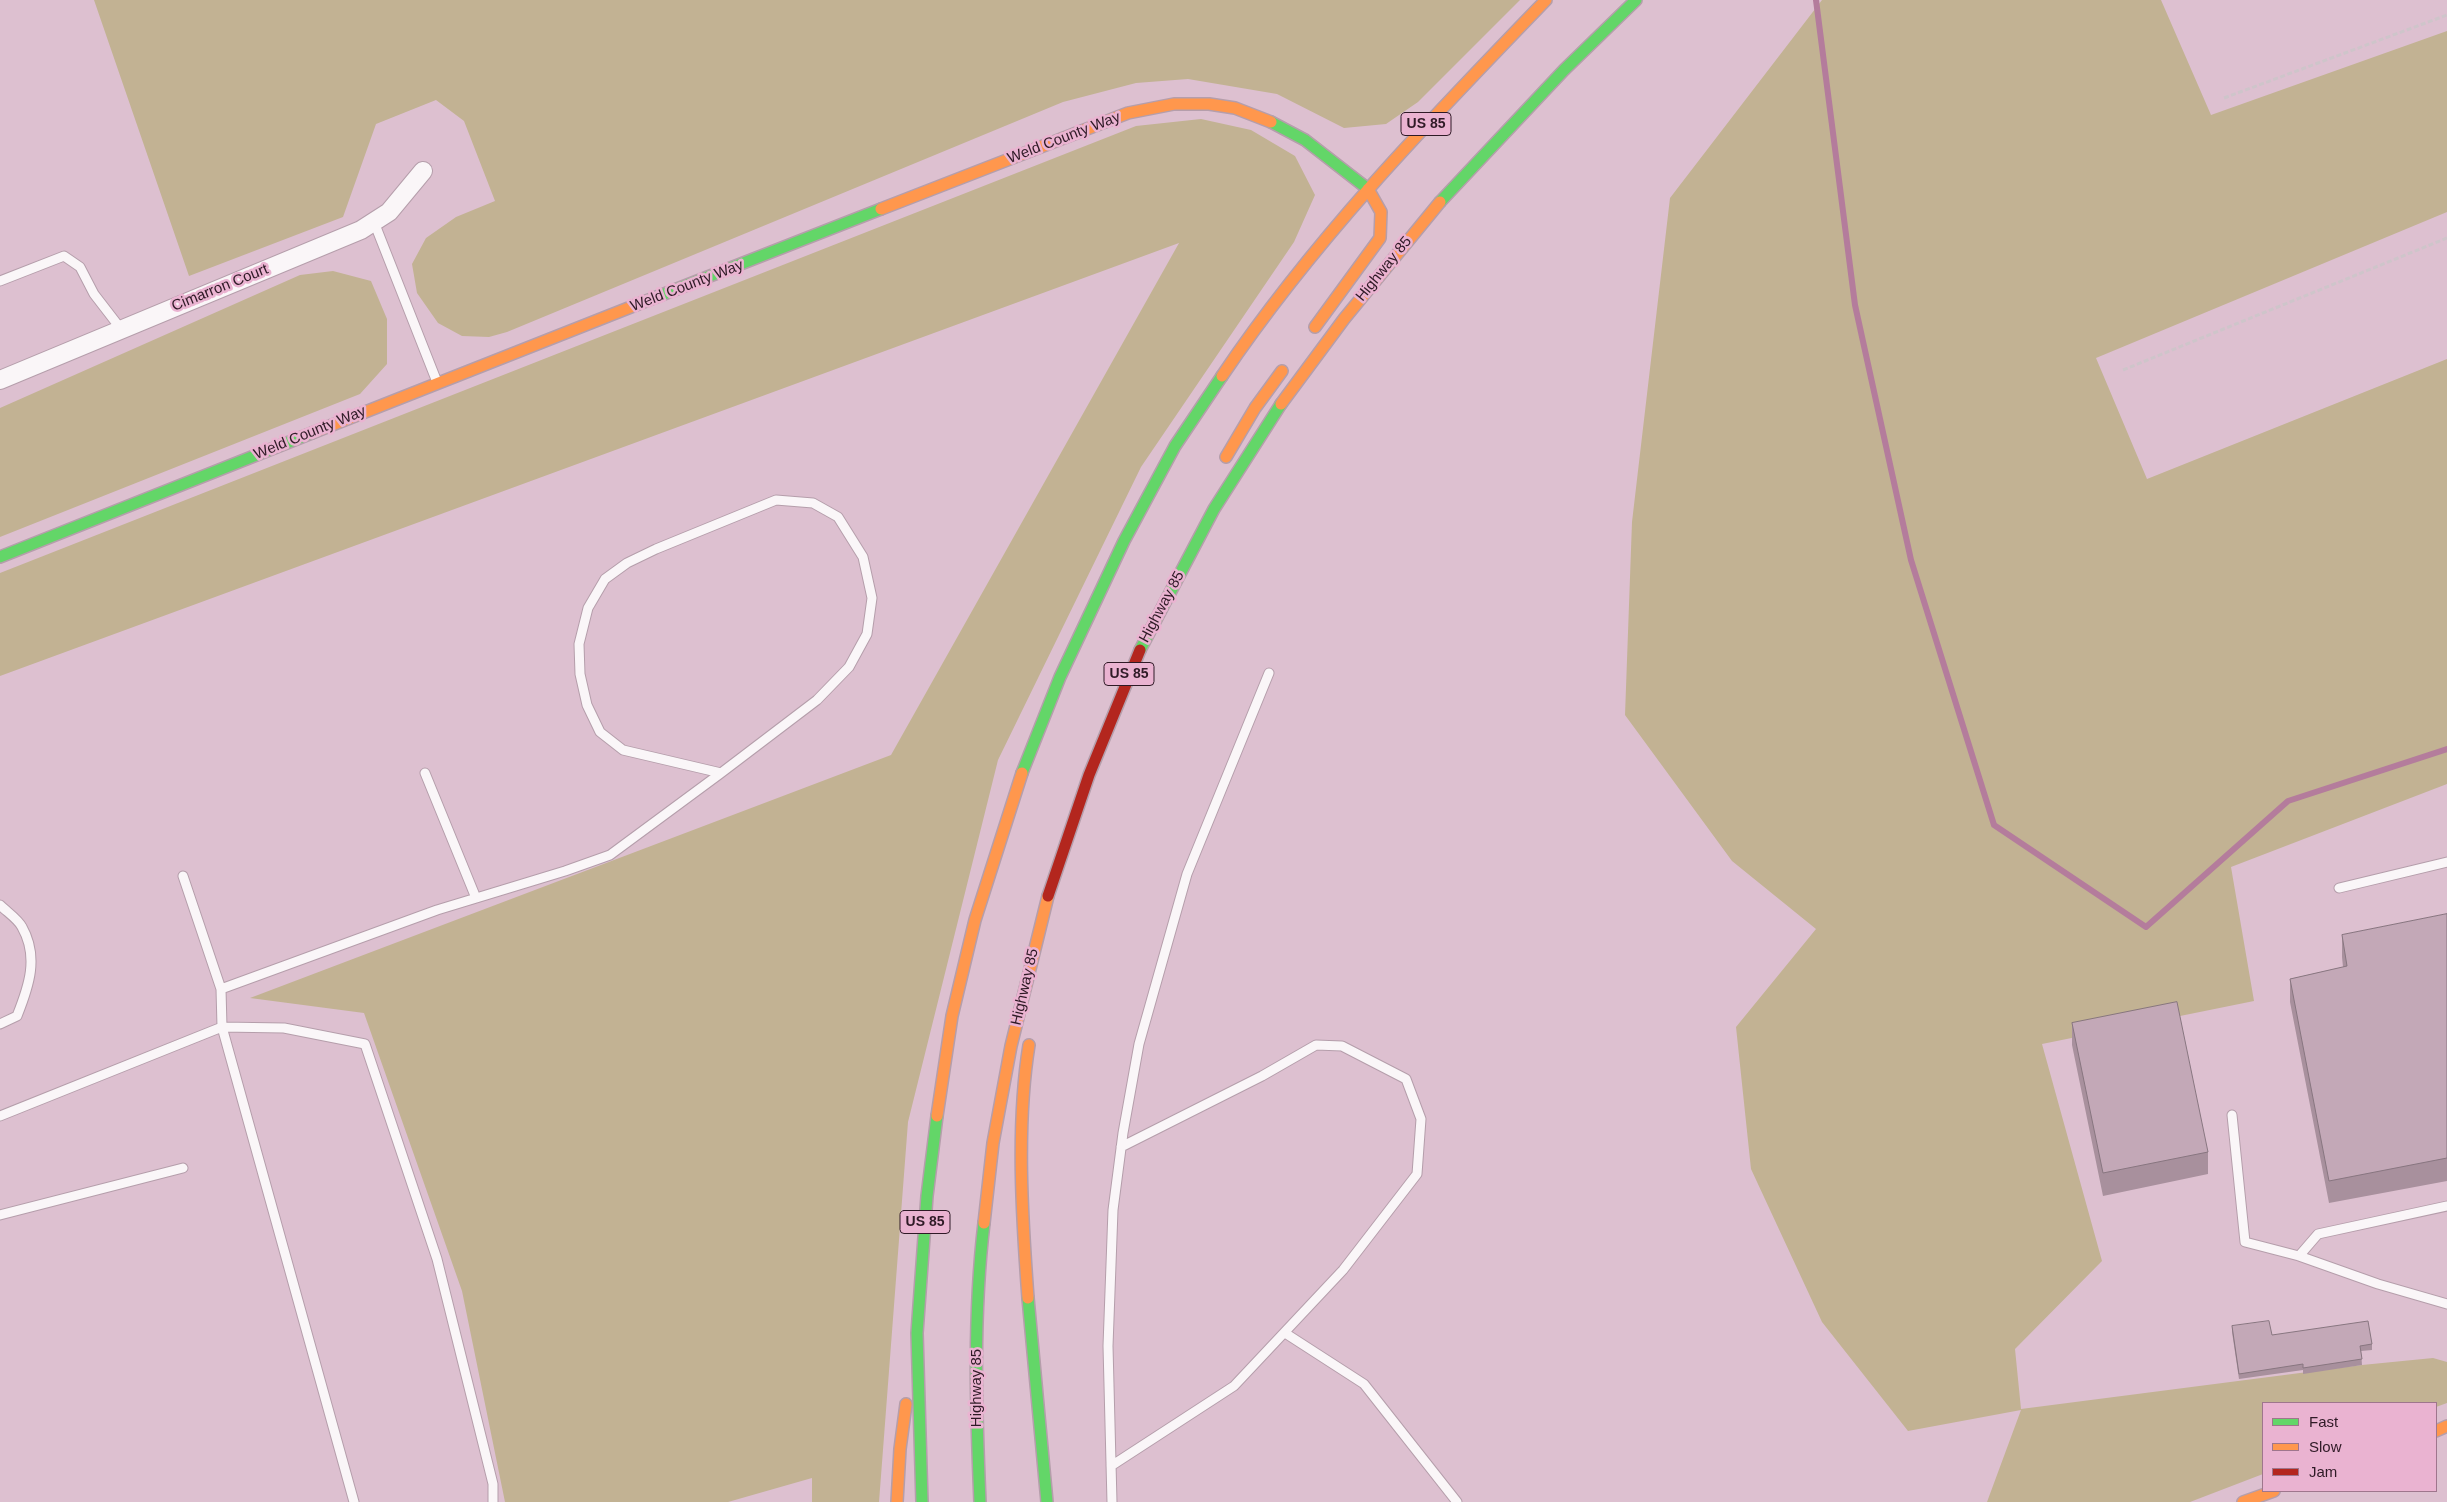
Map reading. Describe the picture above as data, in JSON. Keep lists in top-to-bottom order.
{
  "streets": {
    "main road": ["US 85", "Weld County Way", "Highway 85"],
    "street": ["Cimarron Court"]
  },
  "crossings": [
    ["US 85", "Weld County Way"]
  ],
  "legend": ["Fast", "Slow", "Jam"]
}
